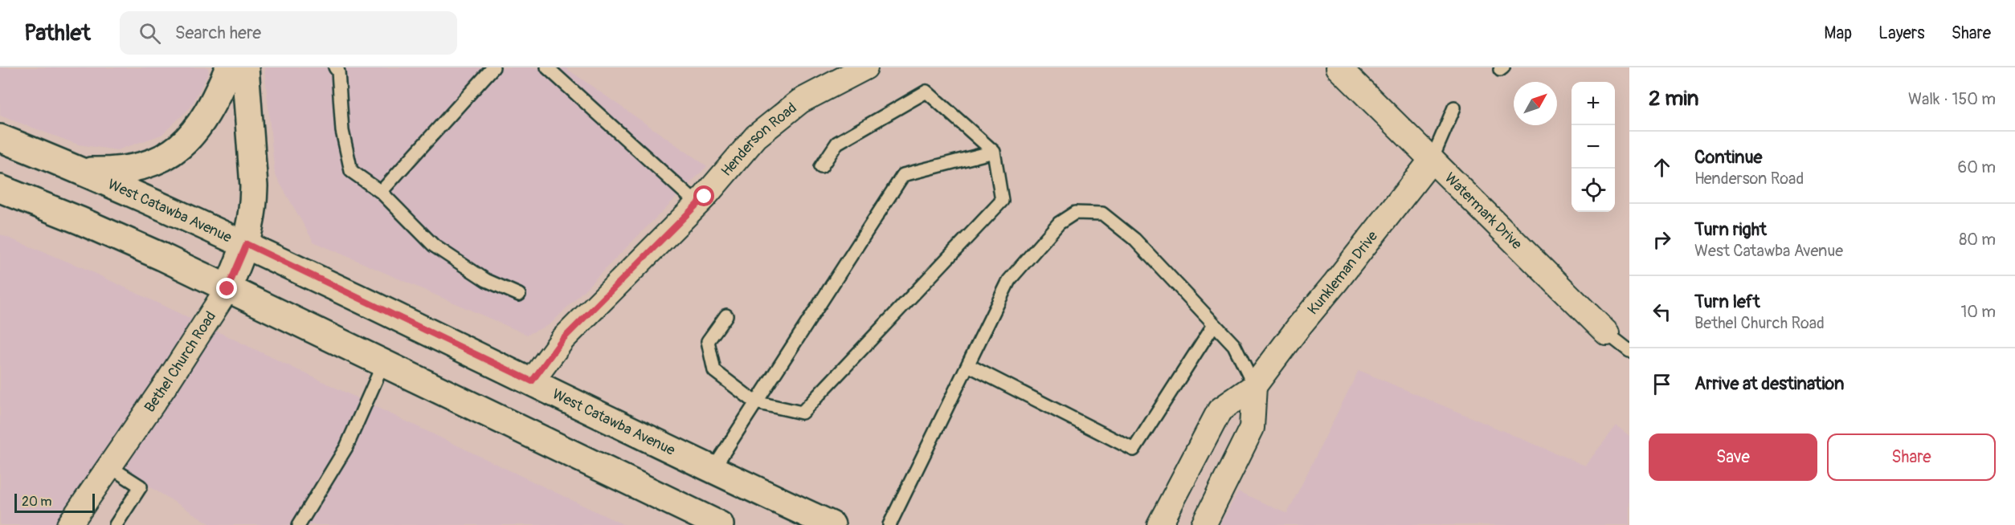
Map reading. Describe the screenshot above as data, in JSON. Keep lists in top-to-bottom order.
{
  "streets": {
    "main road": ["West Catawba Avenue", "Bethel Church Road"],
    "street": ["Henderson Road", "Watermark Drive", "Kunkleman Drive"]
  },
  "crossings": [
    ["Henderson Road", "West Catawba Avenue"],
    ["West Catawba Avenue", "Bethel Church Road"],
    ["Watermark Drive", "Kunkleman Drive"]
  ],
  "scale_bar": "20 m",
  "north": "top right",
  "page": {
    "header": "Pathlet",
    "search": "Search here",
    "nav": ["Map", "Layers", "Share"],
    "heading": ["2 min", "Walk · 150 m"],
    "map_buttons": ["+", "−"],
    "list": [
      ["Continue", "Henderson Road", "60 m"],
      ["Turn right", "West Catawba Avenue", "80 m"],
      ["Turn left", "Bethel Church Road", "10 m"],
      "Arrive at destination"
    ],
    "buttons": ["Save", "Share"],
    "scale": "20 m"
  }
}
